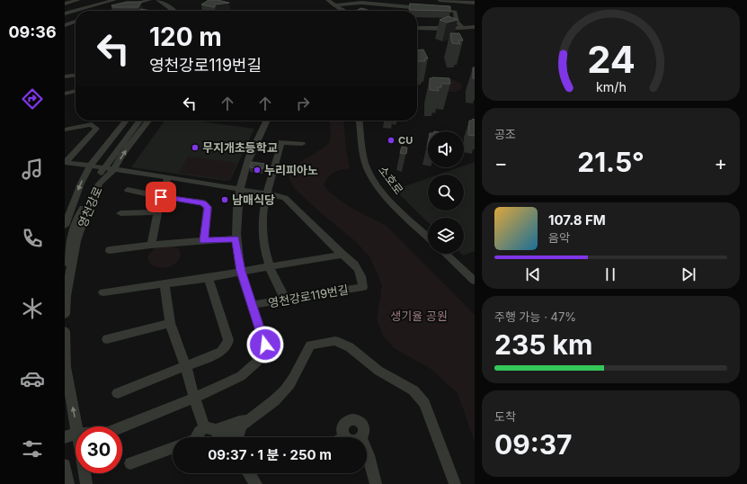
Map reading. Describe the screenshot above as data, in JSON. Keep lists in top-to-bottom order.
{
  "streets": {
    "street": ["소호로", "영천강로", "영천강로119번길"]
  },
  "parks": ["생기율 공원"],
  "places": [
    "CU",
    "무지개초등학교",
    "누리피아노",
    "남매식당"
  ],
  "page": {
    "tabs": "09:36",
    "turn": ["120 m", "영천강로119번길"],
    "tile": [
      "공조",
      ["주행 가능 · 47%", "235 km"],
      ["도착", "09:37"]
    ],
    "heat": ["−", "21.5°", "+"],
    "song": ["107.8 FM", "음악"],
    "limit": "30",
    "trip": "09:37 · 1 분 · 250 m",
    "gauge": ["24", "km/h"]
  }
}
